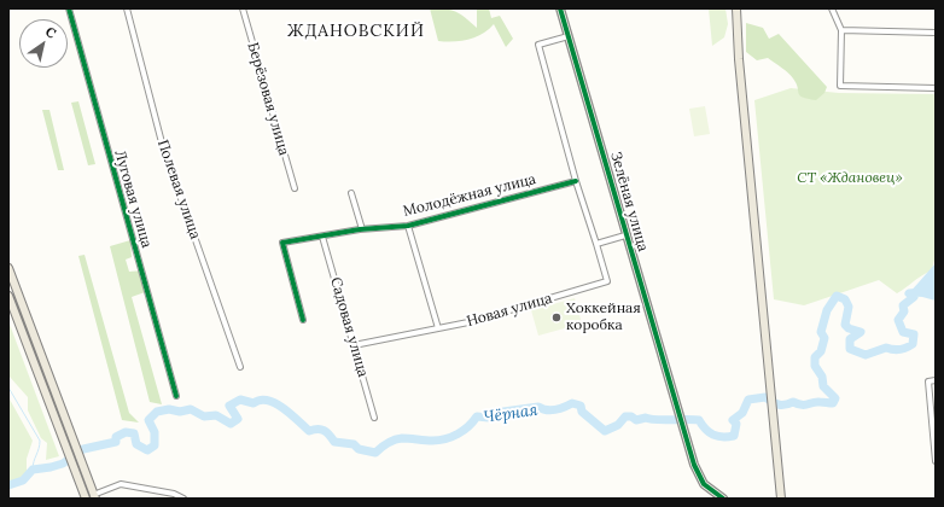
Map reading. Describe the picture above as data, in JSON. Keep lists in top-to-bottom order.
{
  "streets": {
    "street": [
      "Берёзовая улица",
      "Полевая улица",
      "Молодёжная улица",
      "Луговая улица",
      "Зелёная улица",
      "Новая улица",
      "Садовая улица"
    ]
  },
  "crossings": [
    ["Молодёжная улица", "Садовая улица"],
    ["Новая улица", "Садовая улица"]
  ],
  "districts": ["ЖДАНОВСКИЙ"],
  "water": ["Чёрная"],
  "parks": ["СТ «Ждановец»"],
  "places": ["Хоккейная коробка"],
  "north": "top right"
}
